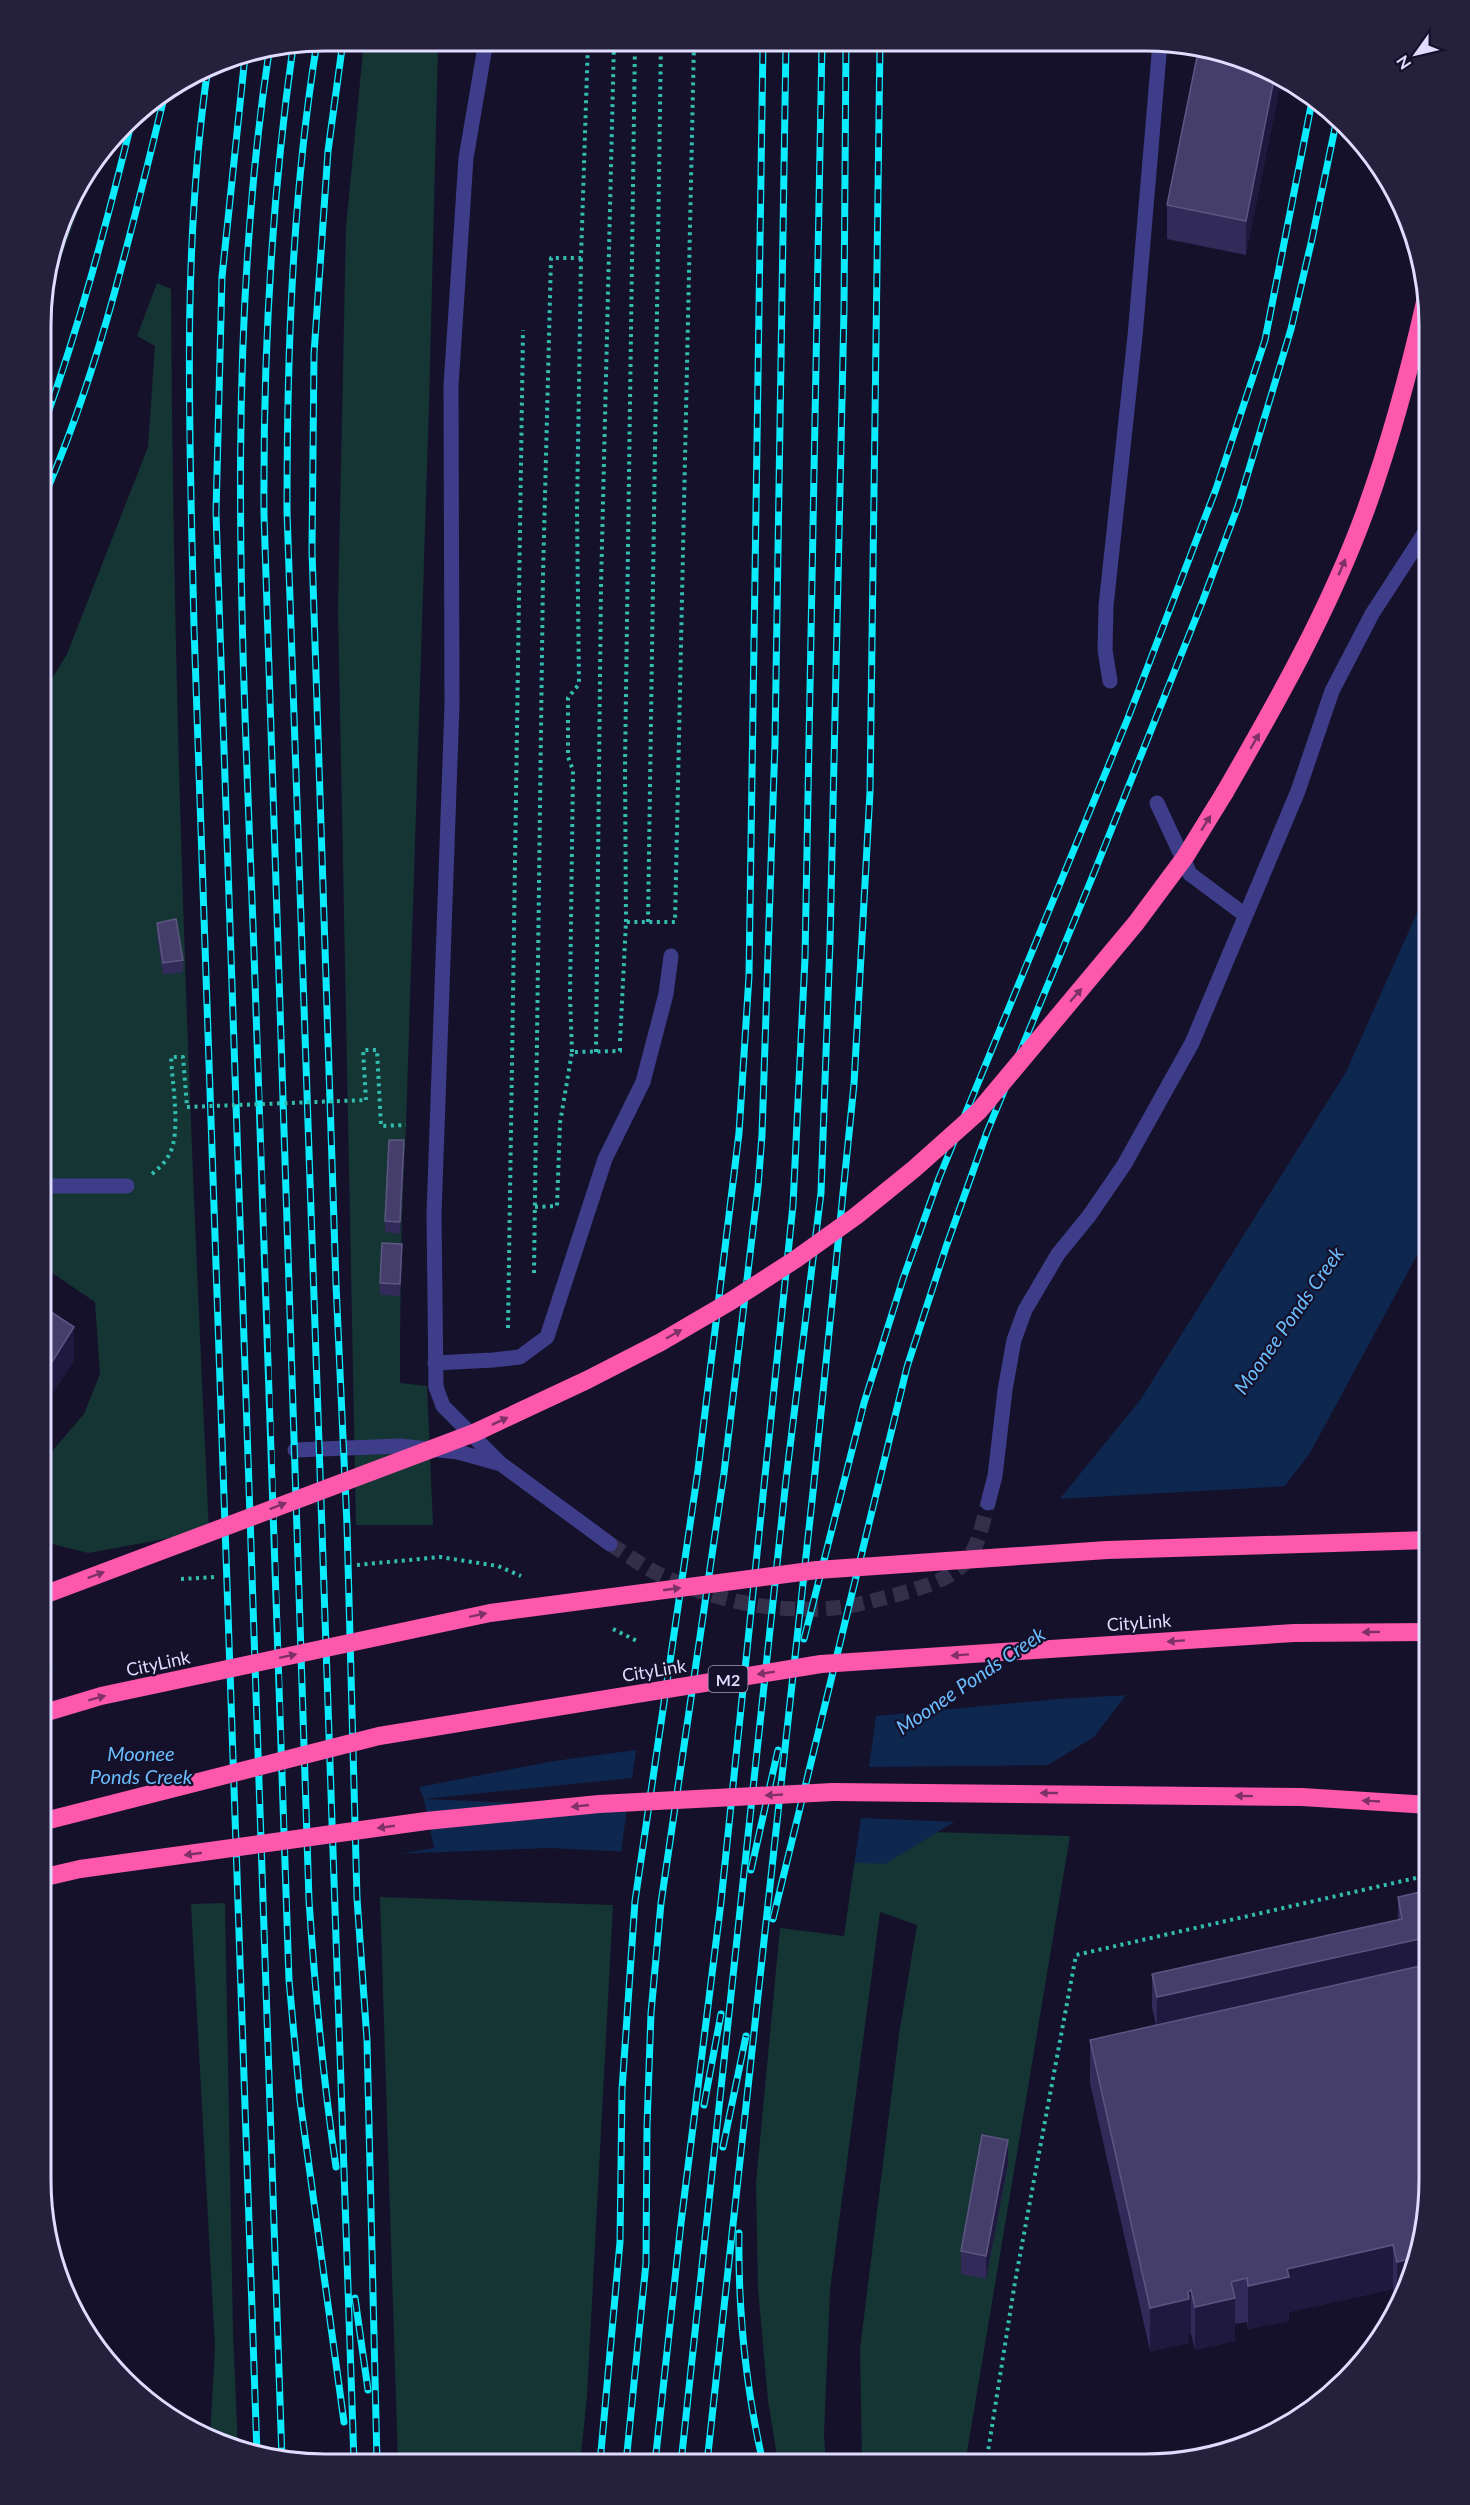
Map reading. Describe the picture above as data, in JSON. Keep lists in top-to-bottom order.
{
  "streets": {
    "highway": ["CityLink", "M2"]
  },
  "water": ["Moonee Ponds Creek"],
  "north": "bottom left"
}
